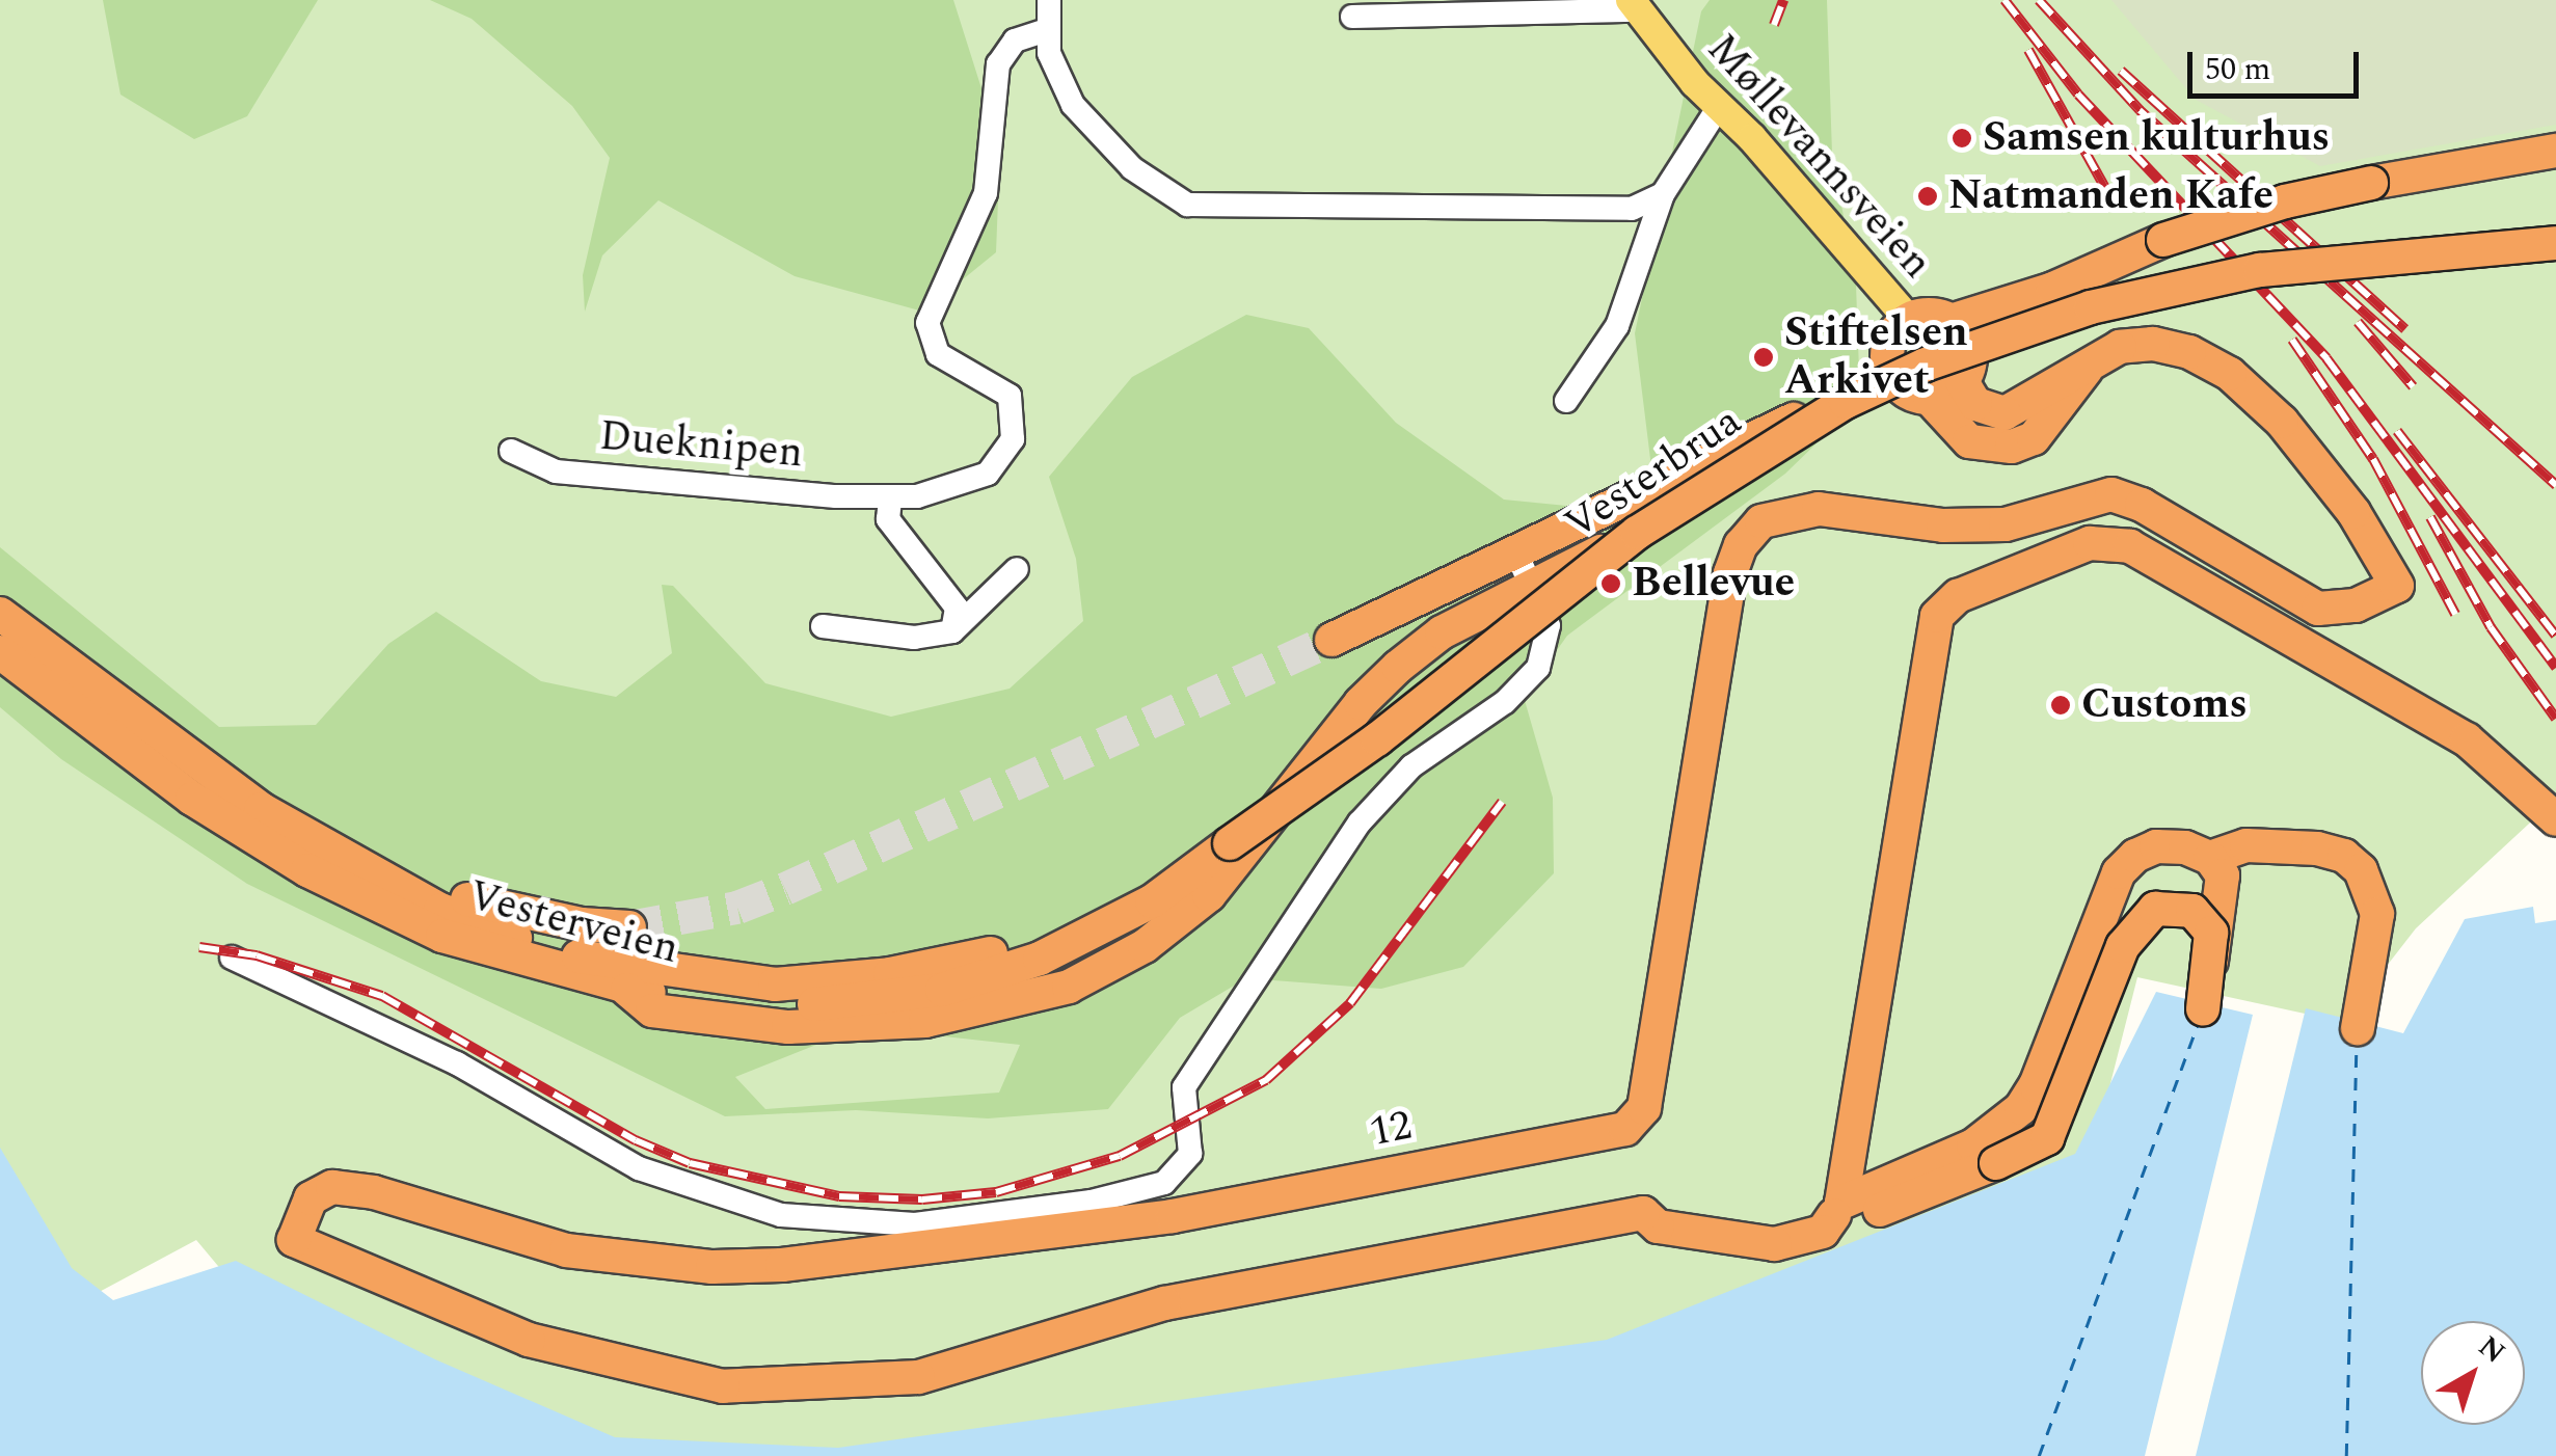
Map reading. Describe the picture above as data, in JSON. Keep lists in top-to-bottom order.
{
  "streets": {
    "highway": ["Vesterbrua", "Vesterveien", "12"],
    "main road": ["Møllevannsveien"],
    "street": ["Dueknipen"]
  },
  "crossings": [
    ["Vesterbrua", "Vesterveien"]
  ],
  "places": [
    "Samsen kulturhus",
    "Natmanden Kafe",
    "Stiftelsen Arkivet",
    "Bellevue",
    "Customs"
  ],
  "scale_bar": "50 m",
  "north": "top right"
}
